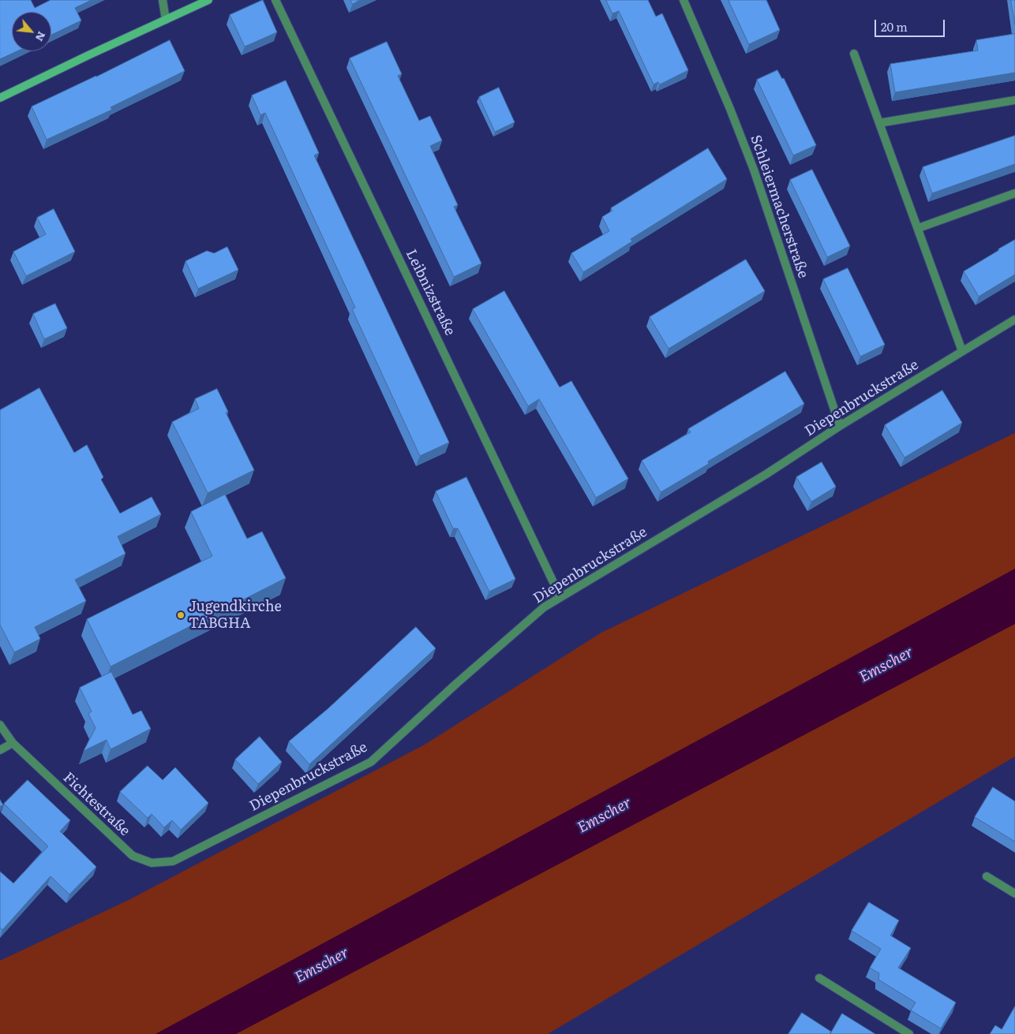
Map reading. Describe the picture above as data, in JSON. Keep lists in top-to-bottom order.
{
  "streets": {
    "street": [
      "Schleiermacherstraße",
      "Leibnizstraße",
      "Diepenbruckstraße",
      "Fichtestraße"
    ]
  },
  "crossings": [
    ["Schleiermacherstraße", "Diepenbruckstraße"],
    ["Leibnizstraße", "Diepenbruckstraße"],
    ["Diepenbruckstraße", "Fichtestraße"]
  ],
  "water": ["Emscher"],
  "places": ["Jugendkirche TABGHA"],
  "scale_bar": "20 m",
  "north": "bottom right"
}
